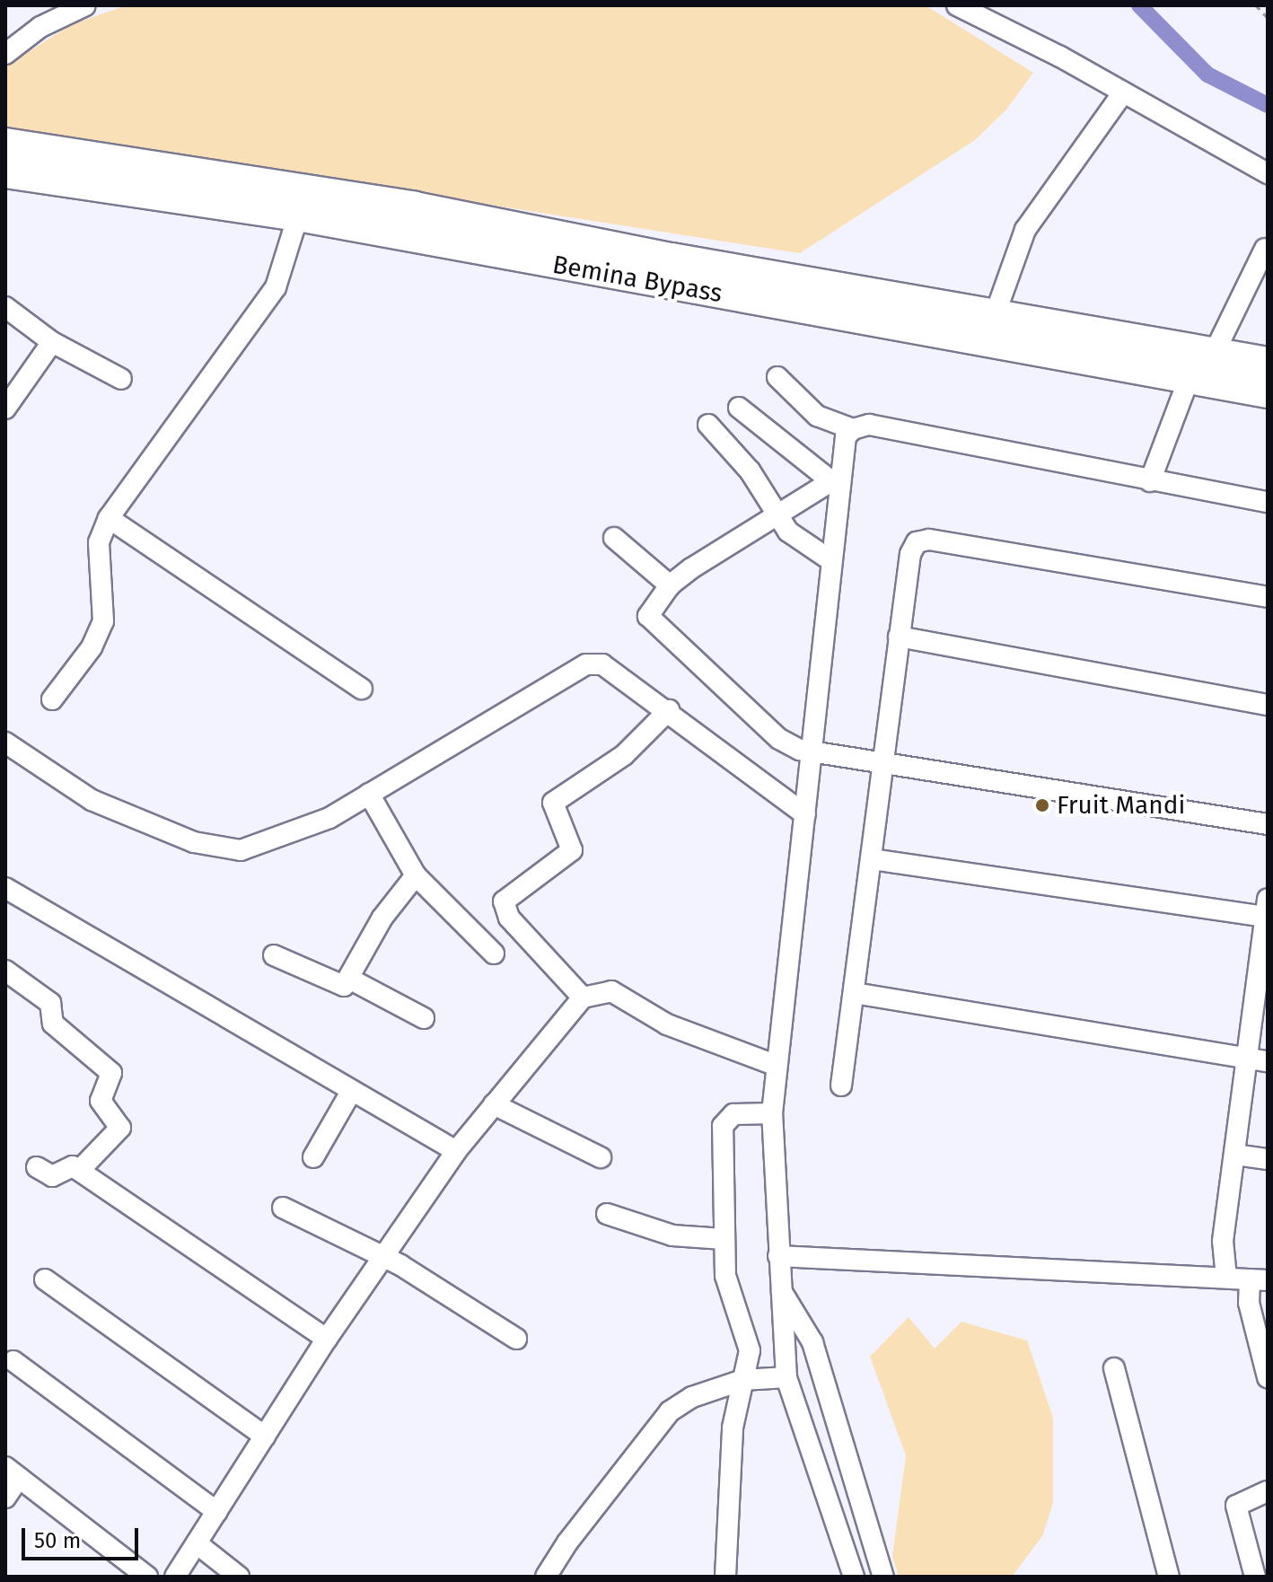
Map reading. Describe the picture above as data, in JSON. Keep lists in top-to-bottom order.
{
  "streets": {
    "highway": ["Bemina Bypass"]
  },
  "places": ["Fruit Mandi"],
  "scale_bar": "50 m"
}
